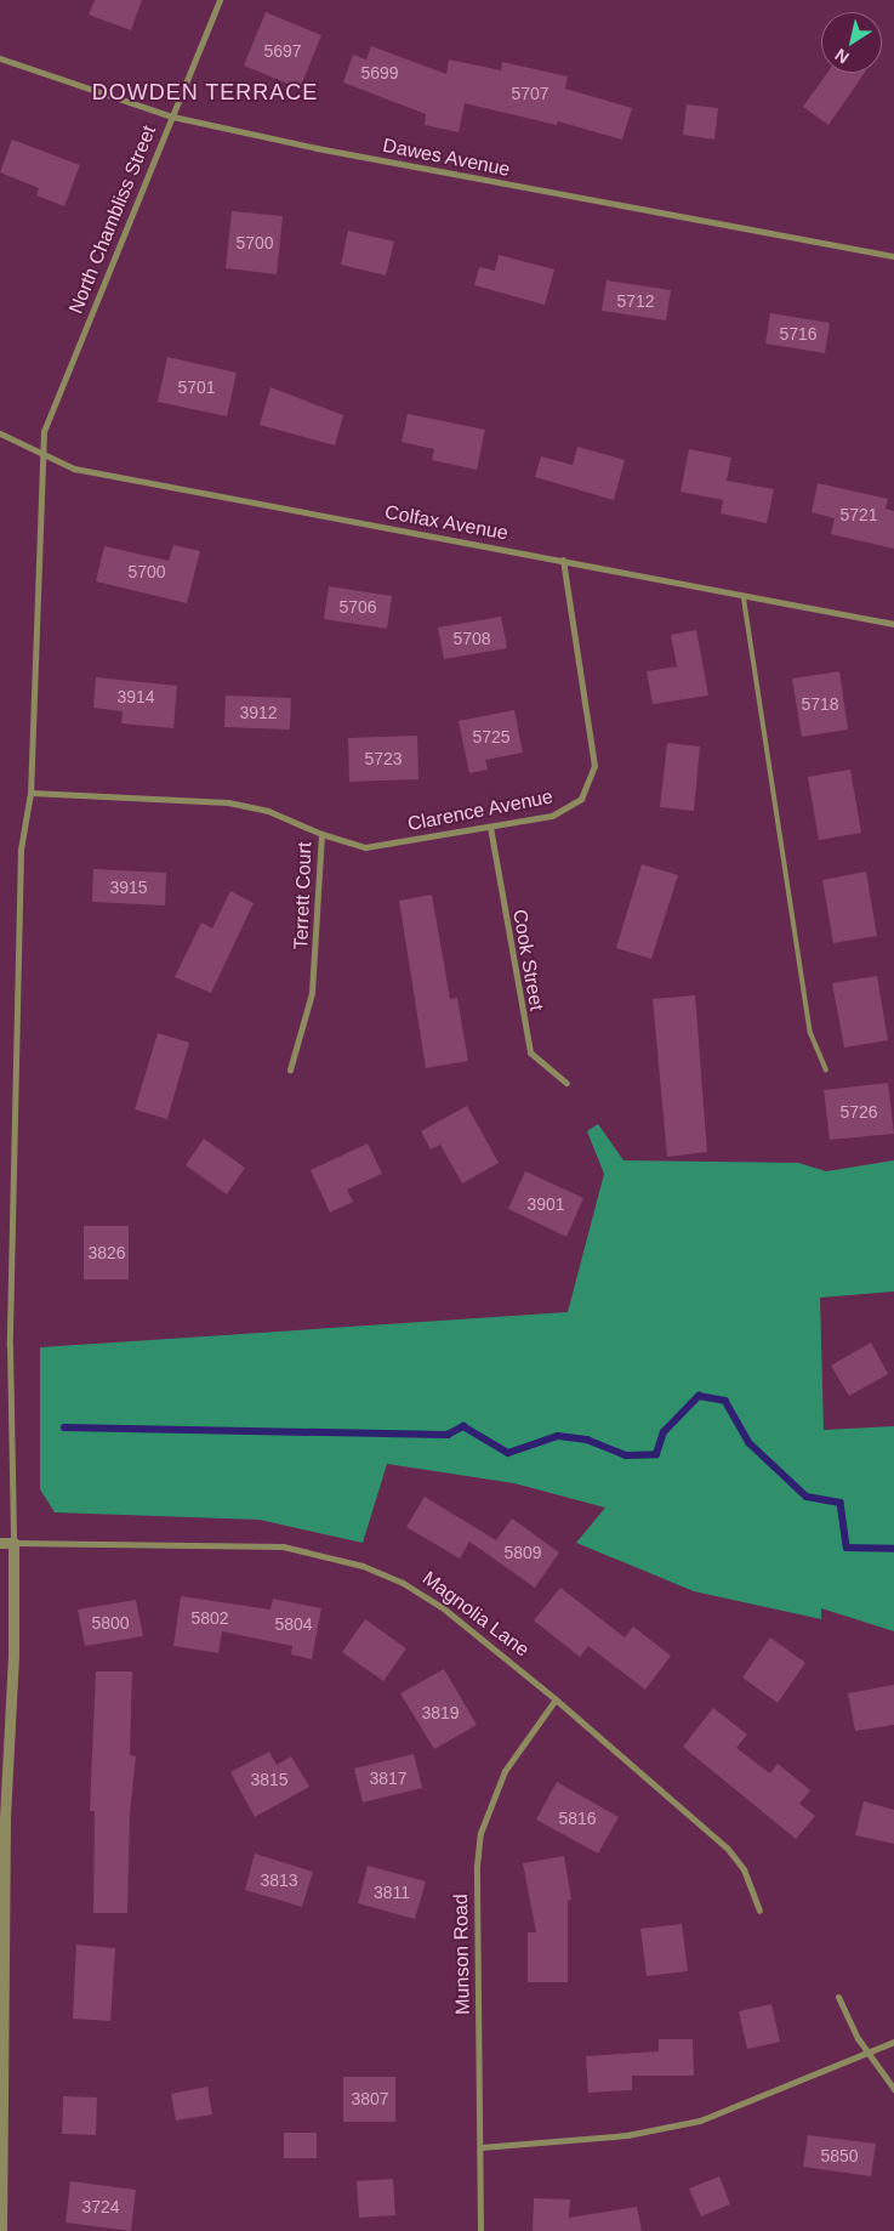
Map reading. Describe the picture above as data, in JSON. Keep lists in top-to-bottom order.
{
  "streets": {
    "street": [
      "Dawes Avenue",
      "North Chambliss Street",
      "Colfax Avenue",
      "Clarence Avenue",
      "Terrett Court",
      "Cook Street",
      "Magnolia Lane",
      "Munson Road"
    ]
  },
  "crossings": [
    ["Dawes Avenue", "North Chambliss Street"],
    ["North Chambliss Street", "Colfax Avenue"],
    ["North Chambliss Street", "Terrett Court"],
    ["North Chambliss Street", "Magnolia Lane"],
    ["Colfax Avenue", "Clarence Avenue"],
    ["Clarence Avenue", "Terrett Court"],
    ["Clarence Avenue", "Cook Street"],
    ["Magnolia Lane", "Munson Road"]
  ],
  "districts": ["DOWDEN TERRACE"],
  "house_numbers": [
    "5697",
    "5699",
    "5707",
    "5700",
    "5712",
    "5716",
    "5701",
    "5721",
    "5700",
    "5706",
    "5708",
    "3914",
    "5718",
    "3912",
    "5725",
    "5723",
    "3915",
    "5726",
    "3901",
    "3826",
    "5809",
    "5802",
    "5800",
    "5804",
    "3819",
    "3817",
    "3815",
    "5816",
    "3813",
    "3811",
    "3807",
    "5850",
    "3724"
  ],
  "north": "bottom left"
}
